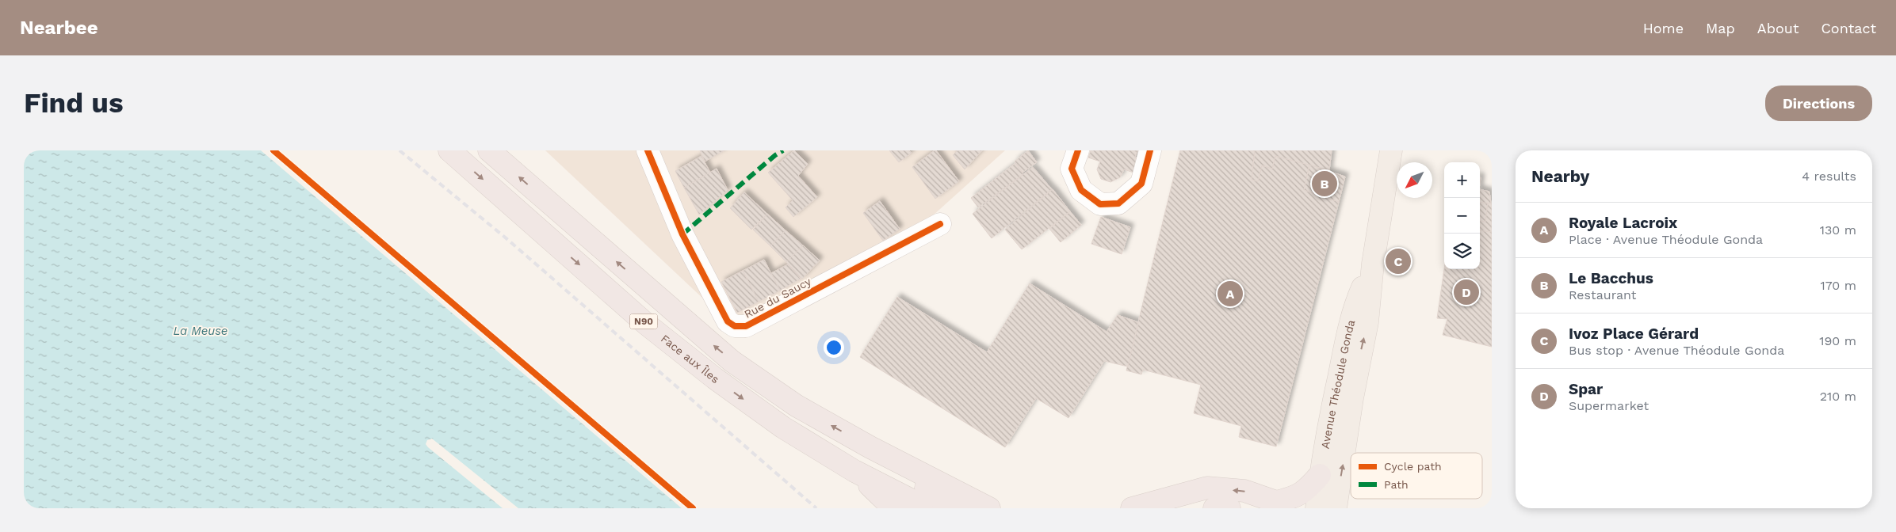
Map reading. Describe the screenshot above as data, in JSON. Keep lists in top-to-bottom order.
{
  "streets": {
    "highway": ["N90", "Face aux Îles"],
    "main road": ["Avenue Théodule Gonda"],
    "street": ["Rue du Saucy"]
  },
  "crossings": [
    ["N90", "Face aux Îles"]
  ],
  "water": ["La Meuse"],
  "legend": ["Cycle path", "Path"],
  "north": "bottom left",
  "page": {
    "header": "Nearbee",
    "nav": [
      "Home",
      "Map",
      "About",
      "Contact"
    ],
    "buttons": "Directions",
    "title": "Find us",
    "heading": ["Nearby", "4 results"],
    "map_buttons": ["+", "−"],
    "pins": [
      "B",
      "C",
      "D",
      "A"
    ],
    "list": [
      {
        "mark": "A",
        "name": "Royale Lacroix",
        "note": "Place · Avenue Théodule Gonda",
        "value": "130 m"
      },
      {
        "mark": "B",
        "name": "Le Bacchus",
        "note": "Restaurant",
        "value": "170 m"
      },
      {
        "mark": "C",
        "name": "Ivoz Place Gérard",
        "note": "Bus stop · Avenue Théodule Gonda",
        "value": "190 m"
      },
      {
        "mark": "D",
        "name": "Spar",
        "note": "Supermarket",
        "value": "210 m"
      }
    ]
  }
}
